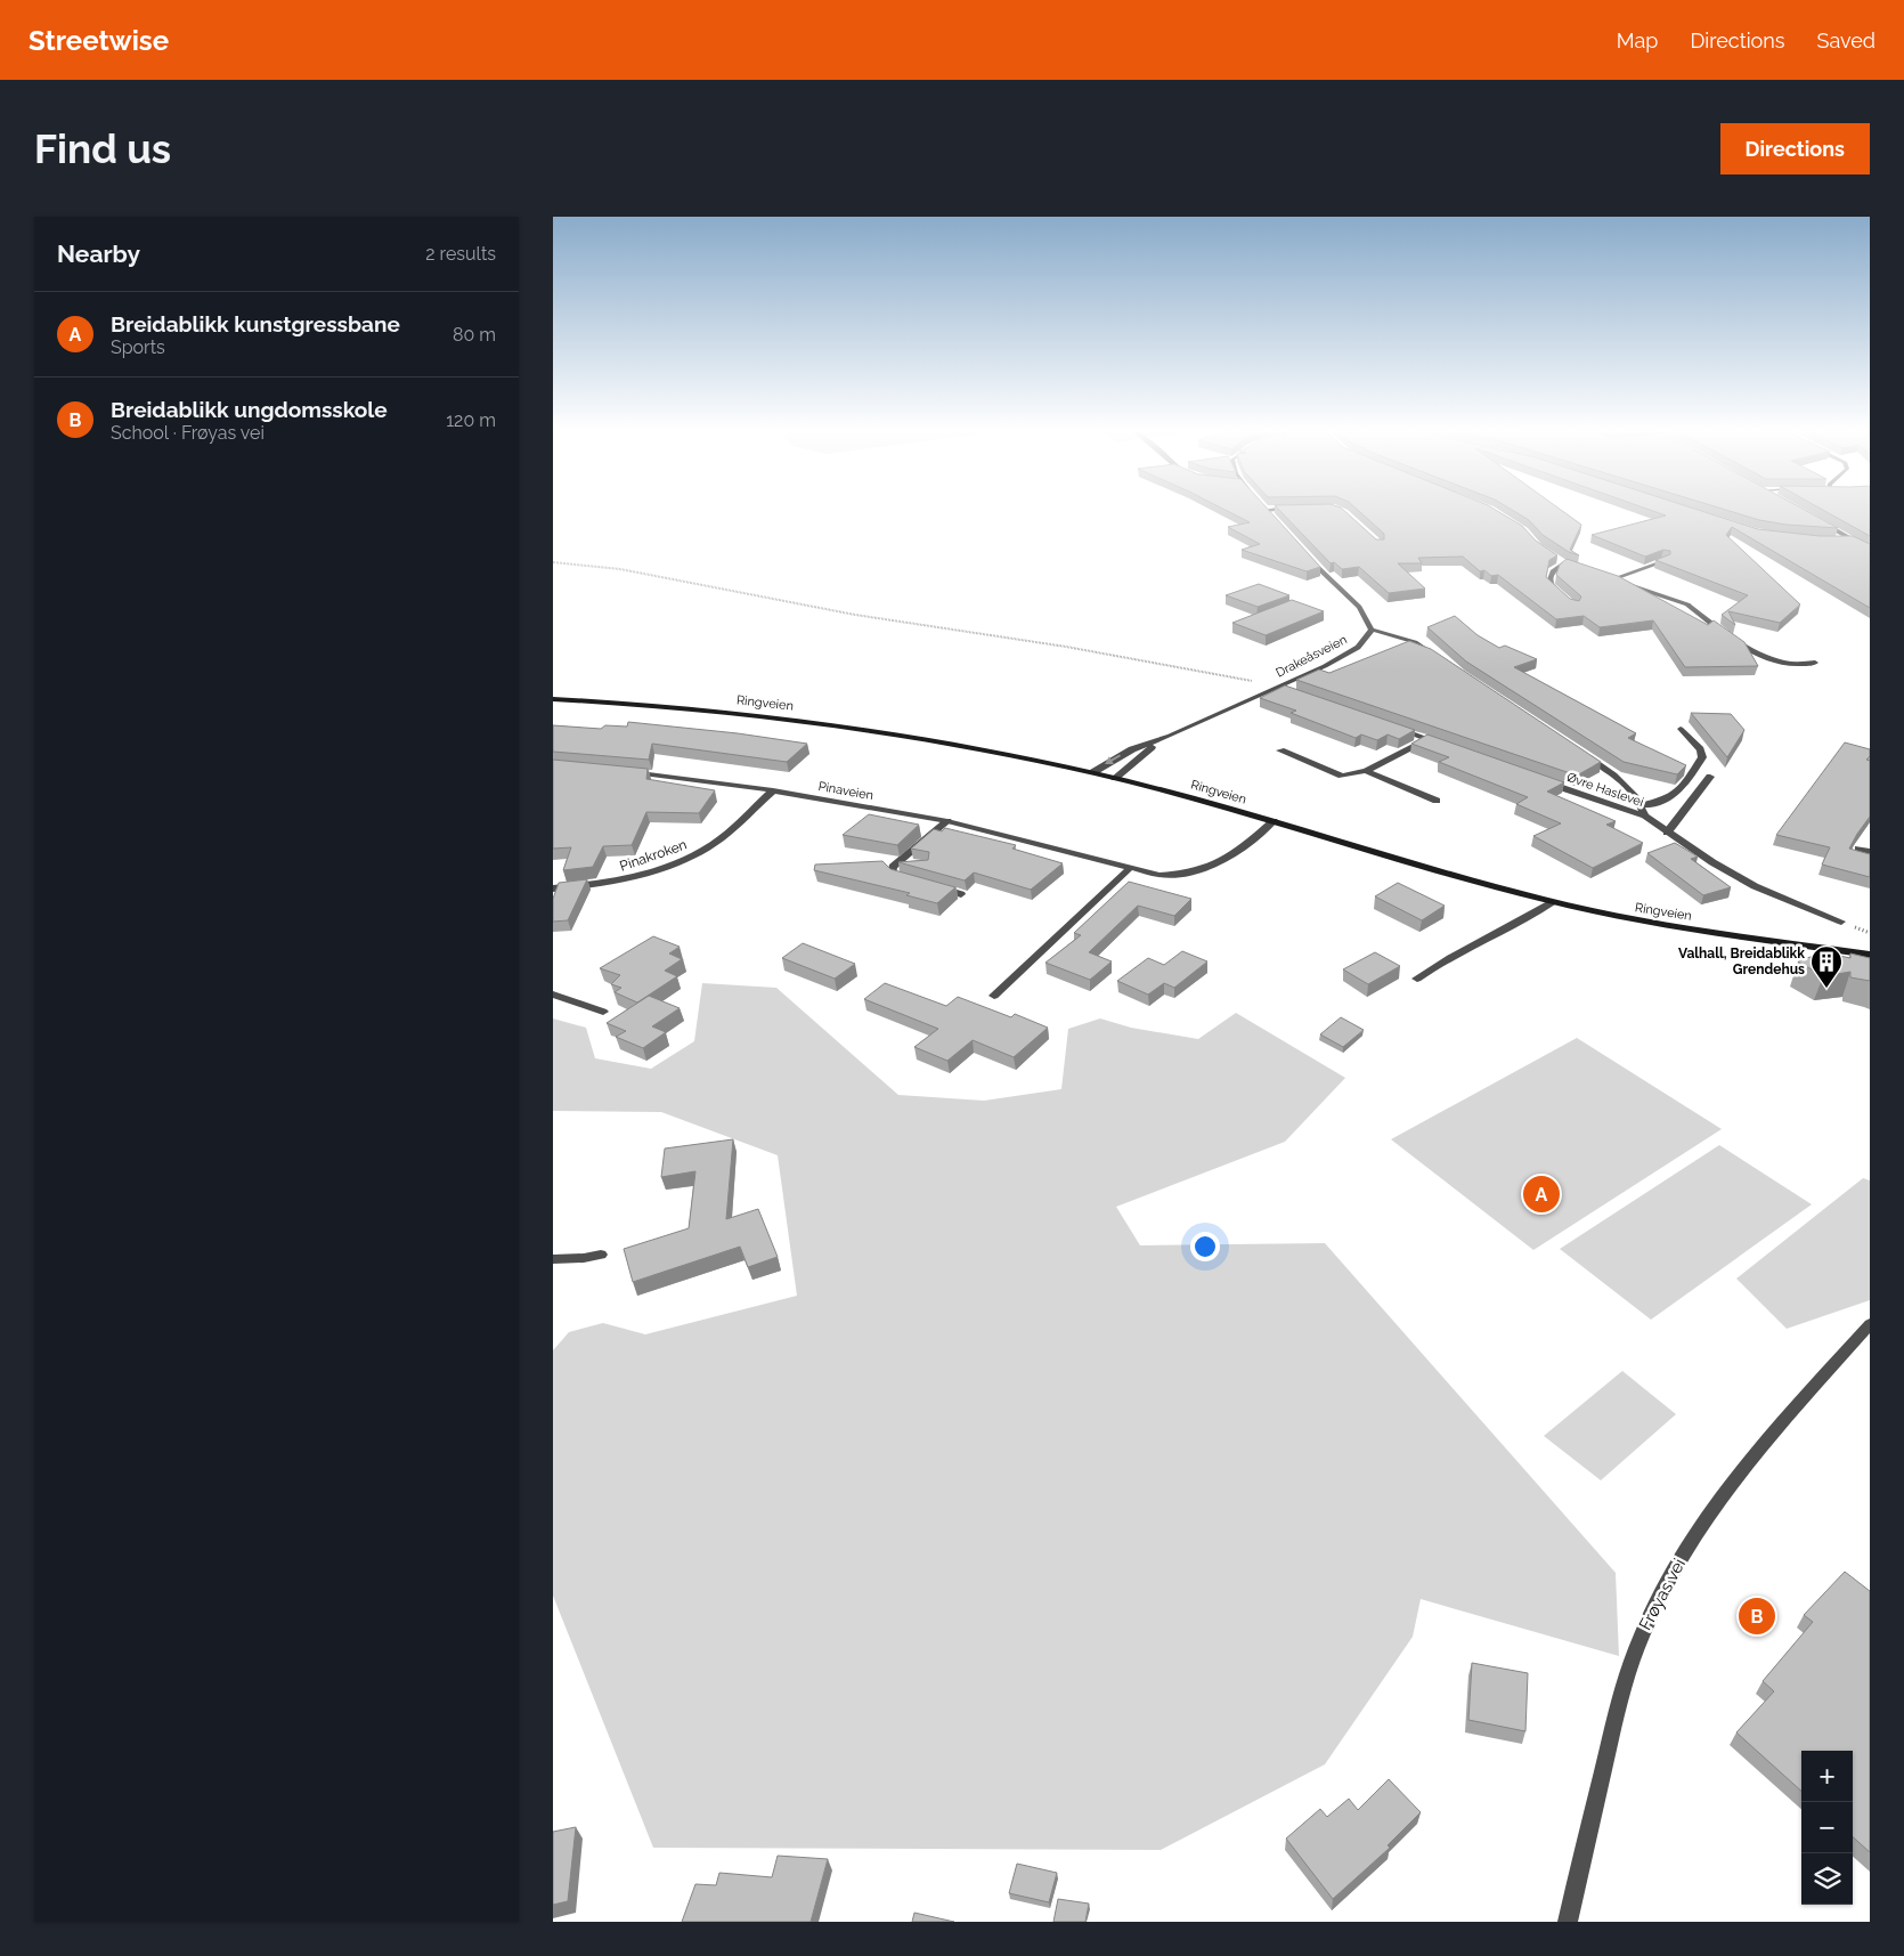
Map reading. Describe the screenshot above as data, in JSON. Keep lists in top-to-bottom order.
{
  "streets": {
    "main road": ["Ringveien"],
    "street": [
      "Drakeåsveien",
      "Øvre Haslevei",
      "Pinaveien",
      "Pinakroken",
      "Frøyas vei"
    ]
  },
  "crossings": [
    ["Drakeåsveien", "Ringveien"],
    ["Ringveien", "Pinaveien"],
    ["Pinaveien", "Pinakroken"]
  ],
  "places": {
    "building": ["Valhall, Breidablikk Grendehus"]
  },
  "page": {
    "header": "Streetwise",
    "nav": ["Map", "Directions", "Saved"],
    "buttons": "Directions",
    "title": "Find us",
    "heading": ["Nearby", "2 results"],
    "list": [
      {
        "mark": "A",
        "name": "Breidablikk kunstgressbane",
        "note": "Sports",
        "value": "80 m"
      },
      {
        "mark": "B",
        "name": "Breidablikk ungdomsskole",
        "note": "School · Frøyas vei",
        "value": "120 m"
      }
    ],
    "pins": ["A", "B"],
    "map_buttons": ["+", "−"]
  }
}
